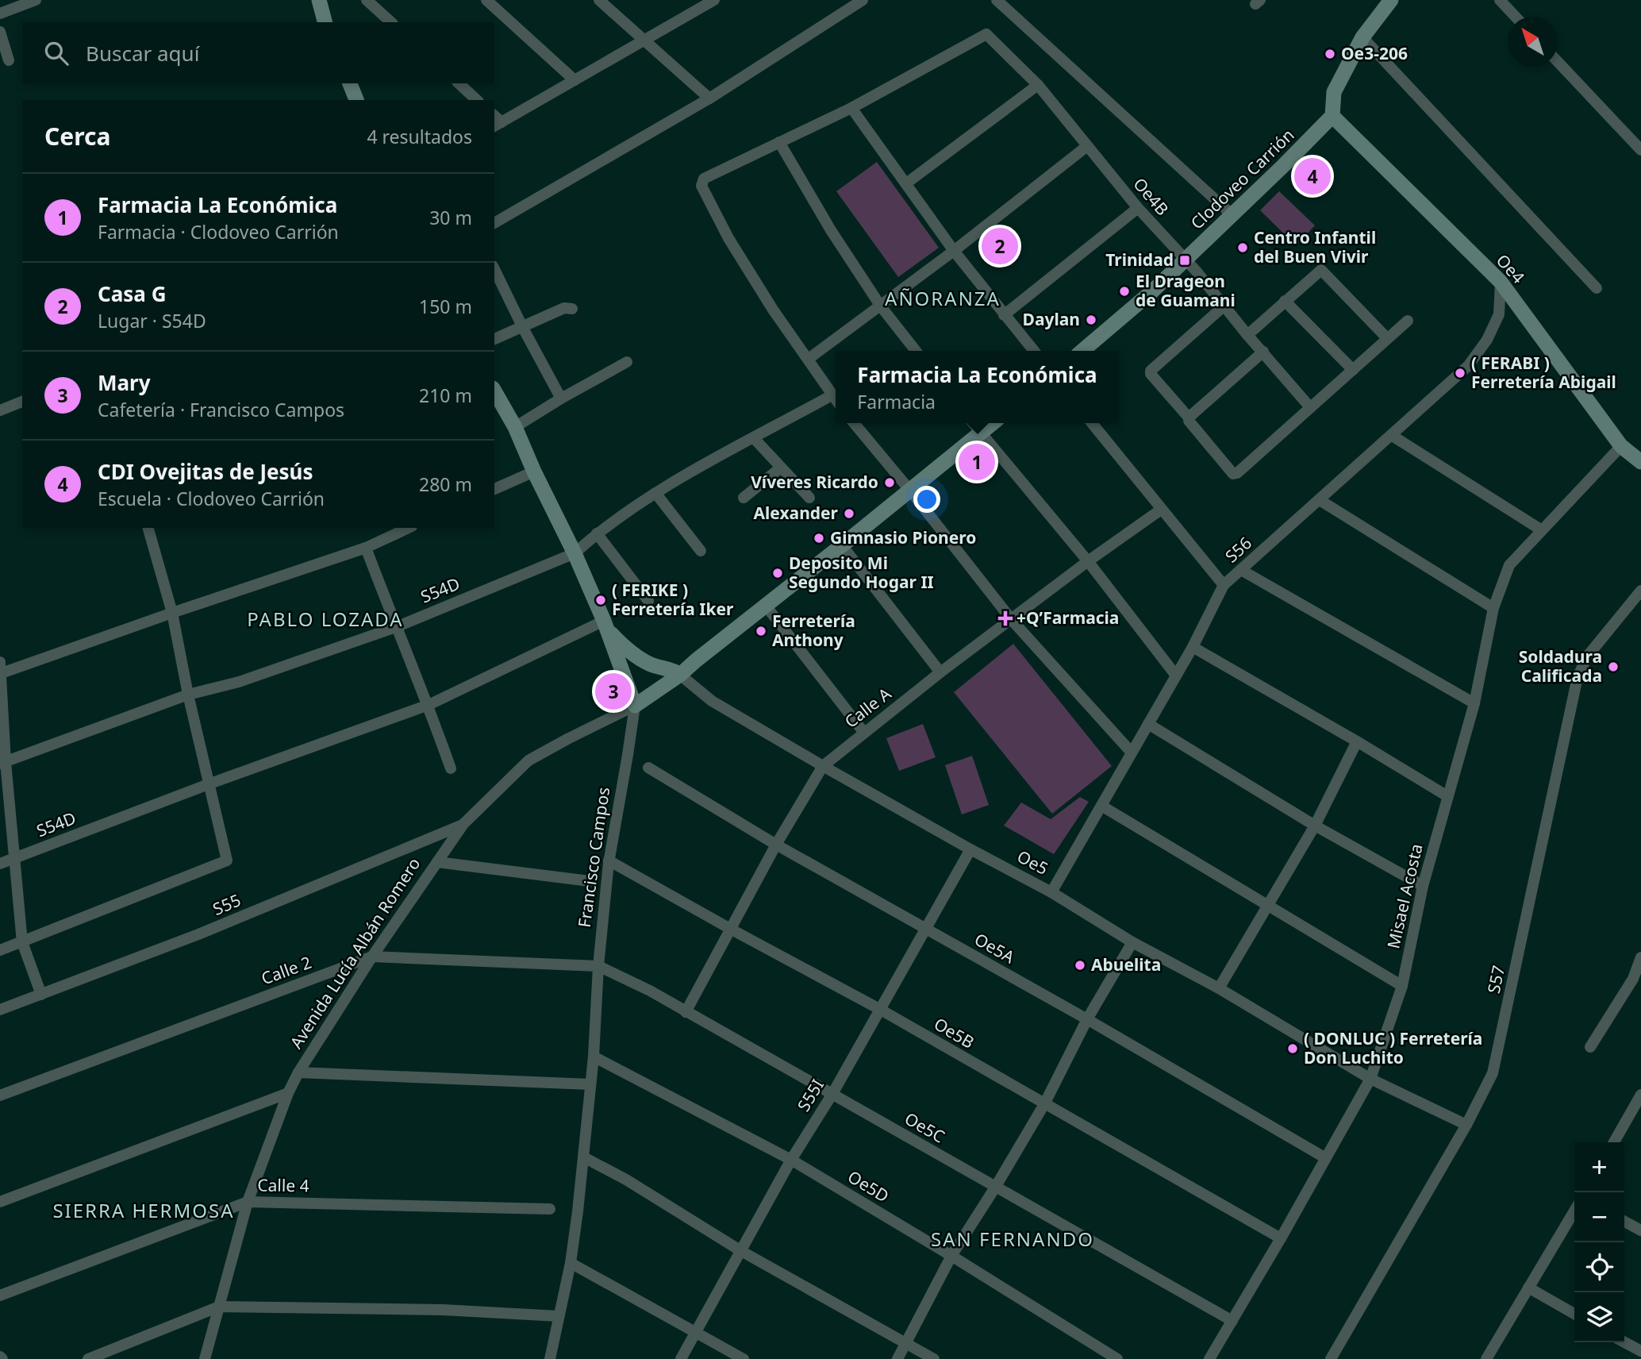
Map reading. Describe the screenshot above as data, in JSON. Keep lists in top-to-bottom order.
{
  "streets": {
    "street": [
      "Clodoveo Carrión",
      "Oe4B",
      "Oe4",
      "S56",
      "S54D",
      "Calle A",
      "Francisco Campos",
      "Oe5",
      "Misael Acosta",
      "S55",
      "Oe5A",
      "Avenida Lucía Albán Romero",
      "Calle 2",
      "S57",
      "Oe5B",
      "S55I",
      "Oe5C",
      "Calle 4",
      "Oe5D"
    ]
  },
  "crossings": [
    ["Clodoveo Carrión", "Oe4B"],
    ["Clodoveo Carrión", "Oe4"],
    ["Oe4", "S56"],
    ["Oe4", "Misael Acosta"],
    ["S56", "Oe5"],
    ["S54D", "Francisco Campos"],
    ["Calle A", "Oe5"],
    ["Calle A", "Oe5A"],
    ["Calle A", "Oe5B"],
    ["Calle A", "Oe5C"],
    ["Francisco Campos", "Avenida Lucía Albán Romero"],
    ["Francisco Campos", "Calle 2"],
    ["Francisco Campos", "Oe5B"],
    ["Francisco Campos", "Oe5C"],
    ["Francisco Campos", "Oe5D"],
    ["Oe5", "Misael Acosta"],
    ["Oe5", "Avenida Lucía Albán Romero"],
    ["Oe5", "S57"],
    ["Oe5", "S55I"],
    ["Misael Acosta", "Oe5A"],
    ["Misael Acosta", "Oe5B"],
    ["Misael Acosta", "Oe5C"],
    ["S55", "Avenida Lucía Albán Romero"],
    ["Oe5A", "S55I"],
    ["Avenida Lucía Albán Romero", "Calle 2"],
    ["Avenida Lucía Albán Romero", "Calle 4"],
    ["Calle 2", "Oe5C"],
    ["Oe5B", "S55I"],
    ["S55I", "Oe5C"],
    ["S55I", "Oe5D"]
  ],
  "districts": [
    "AÑORANZA",
    "PABLO LOZADA",
    "SIERRA HERMOSA",
    "SAN FERNANDO"
  ],
  "places": {
    "other": [
      "Oe3-206",
      "Centro Infantil del Buen Vivir",
      "El Drageon de Guamani",
      "Daylan",
      "( FERABI ) Ferretería Abigail",
      "Víveres Ricardo",
      "Alexander",
      "Gimnasio Pionero",
      "Deposito Mi Segundo Hogar II",
      "( FERIKE ) Ferretería Iker",
      "Ferretería Anthony",
      "Soldadura Calificada",
      "Abuelita",
      "( DONLUC ) Ferretería Don Luchito"
    ],
    "transit": ["Trinidad"],
    "health": ["+Q’Farmacia"]
  },
  "north": "top left",
  "page": {
    "search": "Buscar aquí",
    "heading": ["Cerca", "4 resultados"],
    "pins": [
      "4",
      "2",
      "1",
      "3"
    ],
    "list": [
      {
        "mark": "1",
        "name": "Farmacia La Económica",
        "note": "Farmacia · Clodoveo Carrión",
        "value": "30 m"
      },
      {
        "mark": "2",
        "name": "Casa G",
        "note": "Lugar · S54D",
        "value": "150 m"
      },
      {
        "mark": "3",
        "name": "Mary",
        "note": "Cafetería · Francisco Campos",
        "value": "210 m"
      },
      {
        "mark": "4",
        "name": "CDI Ovejitas de Jesús",
        "note": "Escuela · Clodoveo Carrión",
        "value": "280 m"
      }
    ],
    "popup": ["Farmacia La Económica", "Farmacia"],
    "map_buttons": ["+", "−"]
  }
}
